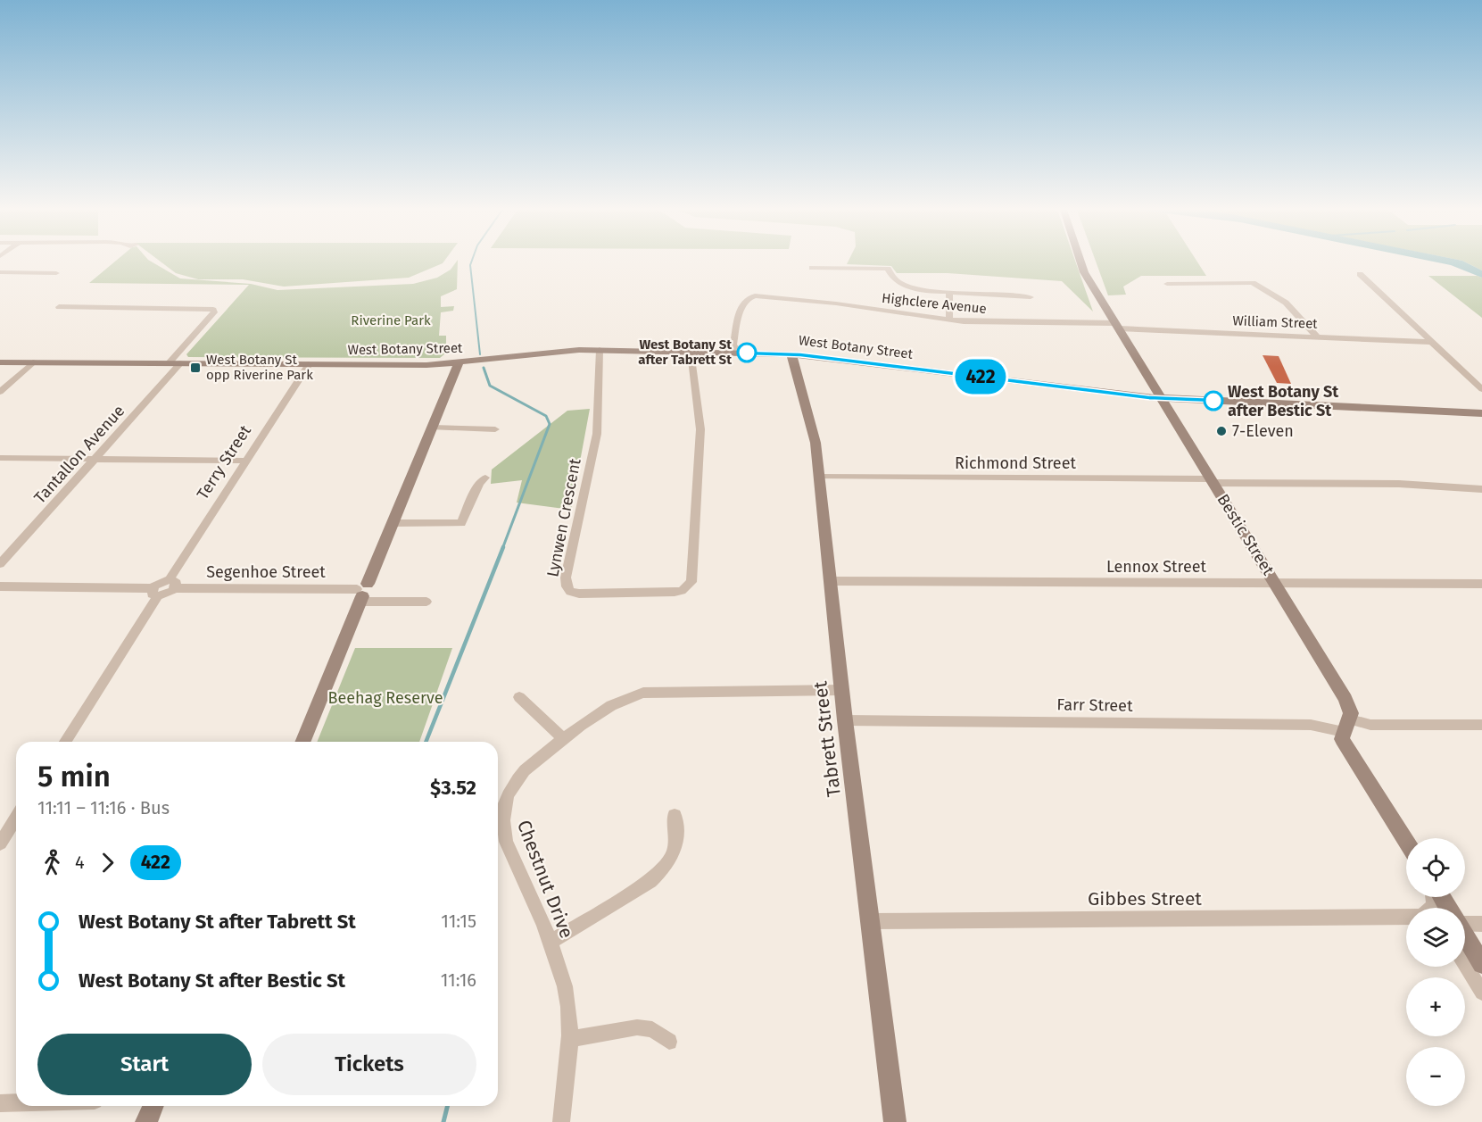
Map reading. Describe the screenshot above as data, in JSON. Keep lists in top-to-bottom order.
{
  "streets": {
    "main road": ["West Botany Street", "Bestic Street", "Tabrett Street"],
    "street": [
      "Highclere Avenue",
      "William Street",
      "Tantallon Avenue",
      "Terry Street",
      "Richmond Street",
      "Lynwen Crescent",
      "Lennox Street",
      "Segenhoe Street",
      "Farr Street",
      "Chestnut Drive",
      "Gibbes Street"
    ]
  },
  "crossings": [
    ["Highclere Avenue", "William Street"],
    ["Highclere Avenue", "West Botany Street"],
    ["Highclere Avenue", "Bestic Street"],
    ["William Street", "Bestic Street"],
    ["West Botany Street", "Tantallon Avenue"],
    ["West Botany Street", "Terry Street"],
    ["West Botany Street", "Lynwen Crescent"],
    ["West Botany Street", "Bestic Street"],
    ["West Botany Street", "Tabrett Street"],
    ["Terry Street", "Segenhoe Street"],
    ["Richmond Street", "Bestic Street"],
    ["Richmond Street", "Tabrett Street"],
    ["Bestic Street", "Lennox Street"],
    ["Bestic Street", "Farr Street"],
    ["Lennox Street", "Tabrett Street"],
    ["Farr Street", "Tabrett Street"],
    ["Tabrett Street", "Chestnut Drive"],
    ["Tabrett Street", "Gibbes Street"]
  ],
  "parks": ["Riverine Park", "Beehag Reserve"],
  "places": {
    "other": ["West Botany St after Tabrett St", "West Botany St after Bestic St", "7-Eleven"],
    "transit": ["West Botany St opp Riverine Park"]
  },
  "lines": ["bus line 422"],
  "page": {
    "on_map": "422",
    "heading": ["5 min", "11:11 – 11:16 · Bus", "$3.52"],
    "legs": ["4", "422"],
    "map_buttons": ["+", "−"],
    "list": [
      {
        "name": "West Botany St after Tabrett St",
        "value": "11:15"
      },
      {
        "name": "West Botany St after Bestic St",
        "value": "11:16"
      }
    ],
    "buttons": ["Start", "Tickets"]
  }
}
